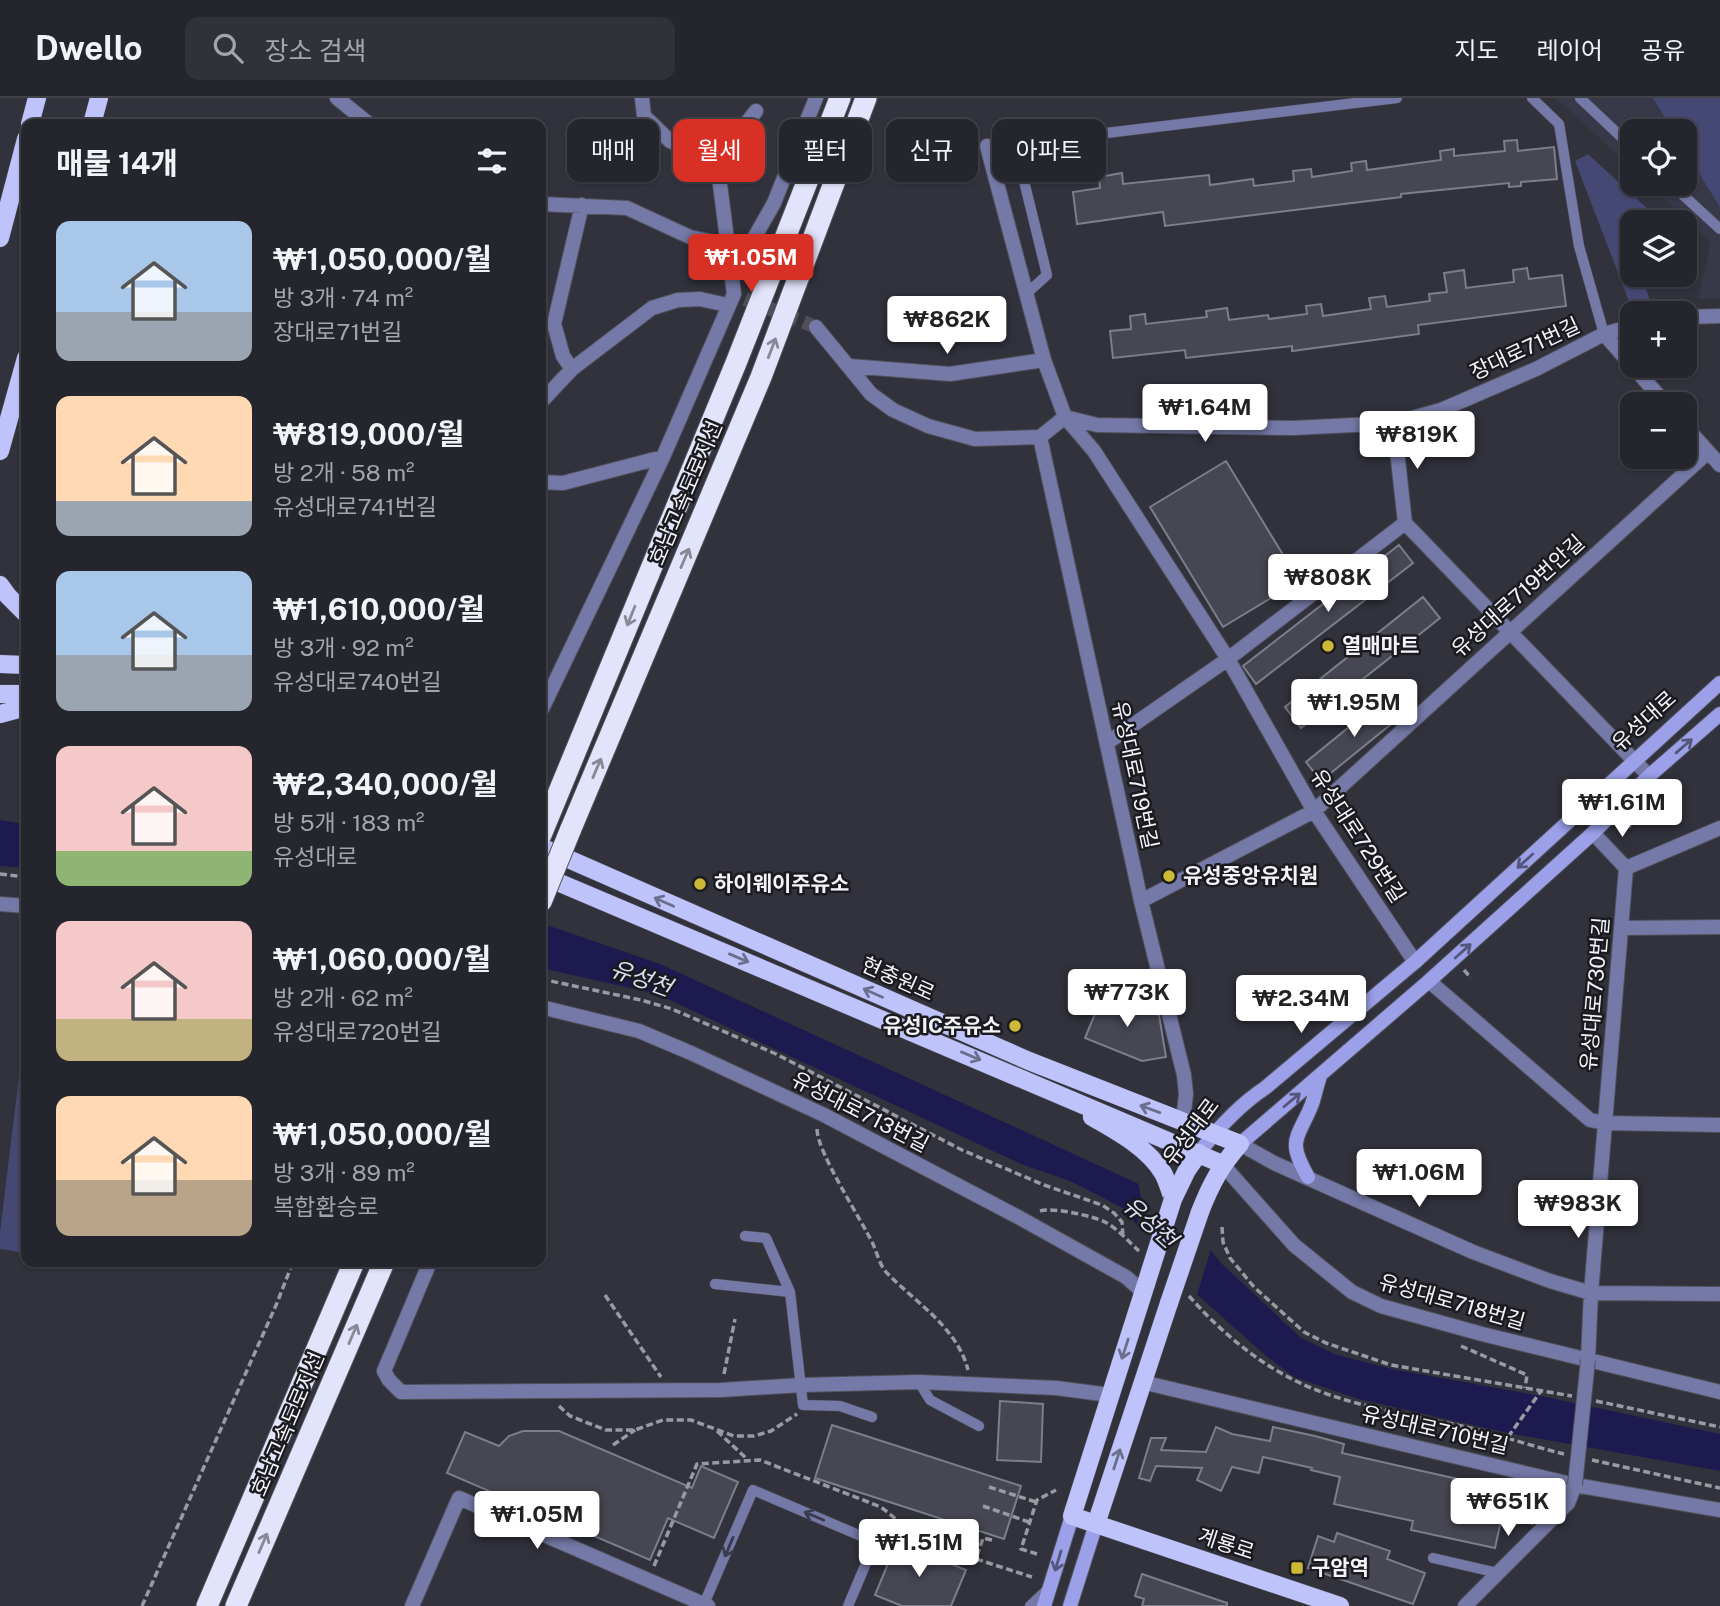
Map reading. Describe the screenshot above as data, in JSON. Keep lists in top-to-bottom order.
{
  "streets": {
    "highway": ["호남고속도로지선"],
    "main road": ["유성대로", "현충원로", "계룡로"],
    "street": [
      "장대로71번길",
      "유성대로719번안길",
      "유성대로719번길",
      "유성대로729번길",
      "유성대로730번길",
      "유성대로713번길",
      "유성대로718번길",
      "유성대로710번길"
    ]
  },
  "crossings": [
    ["장대로71번길", "유성대로729번길"],
    ["유성대로719번안길", "유성대로719번길"],
    ["유성대로719번안길", "유성대로729번길"],
    ["유성대로", "유성대로729번길"],
    ["유성대로", "현충원로"],
    ["유성대로", "유성대로713번길"],
    ["유성대로719번길", "현충원로"]
  ],
  "water": ["유성천"],
  "places": {
    "other": [
      "열매마트",
      "유성중앙유치원",
      "하이웨이주유소",
      "유성IC주유소"
    ],
    "transit": ["구암역"]
  },
  "page": {
    "header": "Dwello",
    "search": "장소 검색",
    "nav": ["지도", "레이어", "공유"],
    "map_buttons": ["+", "−"],
    "chip": [
      "매매",
      "월세",
      "필터",
      "신규",
      "아파트"
    ],
    "heading": "매물 14개",
    "list": [
      {
        "name": "₩1,050,000/월",
        "note": "방 3개 · 74 m² · 장대로71번길"
      },
      {
        "name": "₩819,000/월",
        "note": "방 2개 · 58 m² · 유성대로741번길"
      },
      {
        "name": "₩1,610,000/월",
        "note": "방 3개 · 92 m² · 유성대로740번길"
      },
      {
        "name": "₩2,340,000/월",
        "note": "방 5개 · 183 m² · 유성대로"
      },
      {
        "name": "₩1,060,000/월",
        "note": "방 2개 · 62 m² · 유성대로720번길"
      },
      {
        "name": "₩1,050,000/월",
        "note": "방 3개 · 89 m² · 복합환승로"
      }
    ],
    "price": [
      "₩1.05M",
      "₩862K",
      "₩1.64M",
      "₩819K",
      "₩808K",
      "₩1.95M",
      "₩1.61M",
      "₩773K",
      "₩2.34M",
      "₩1.06M",
      "₩983K",
      "₩651K",
      "₩1.05M",
      "₩1.51M"
    ]
  }
}
